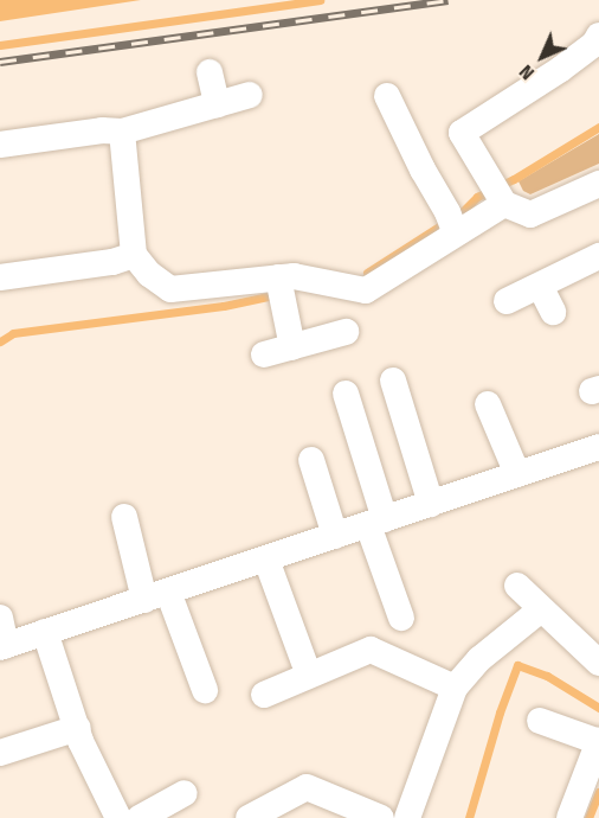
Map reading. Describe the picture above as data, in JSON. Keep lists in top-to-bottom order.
{
  "north": "bottom left"
}
